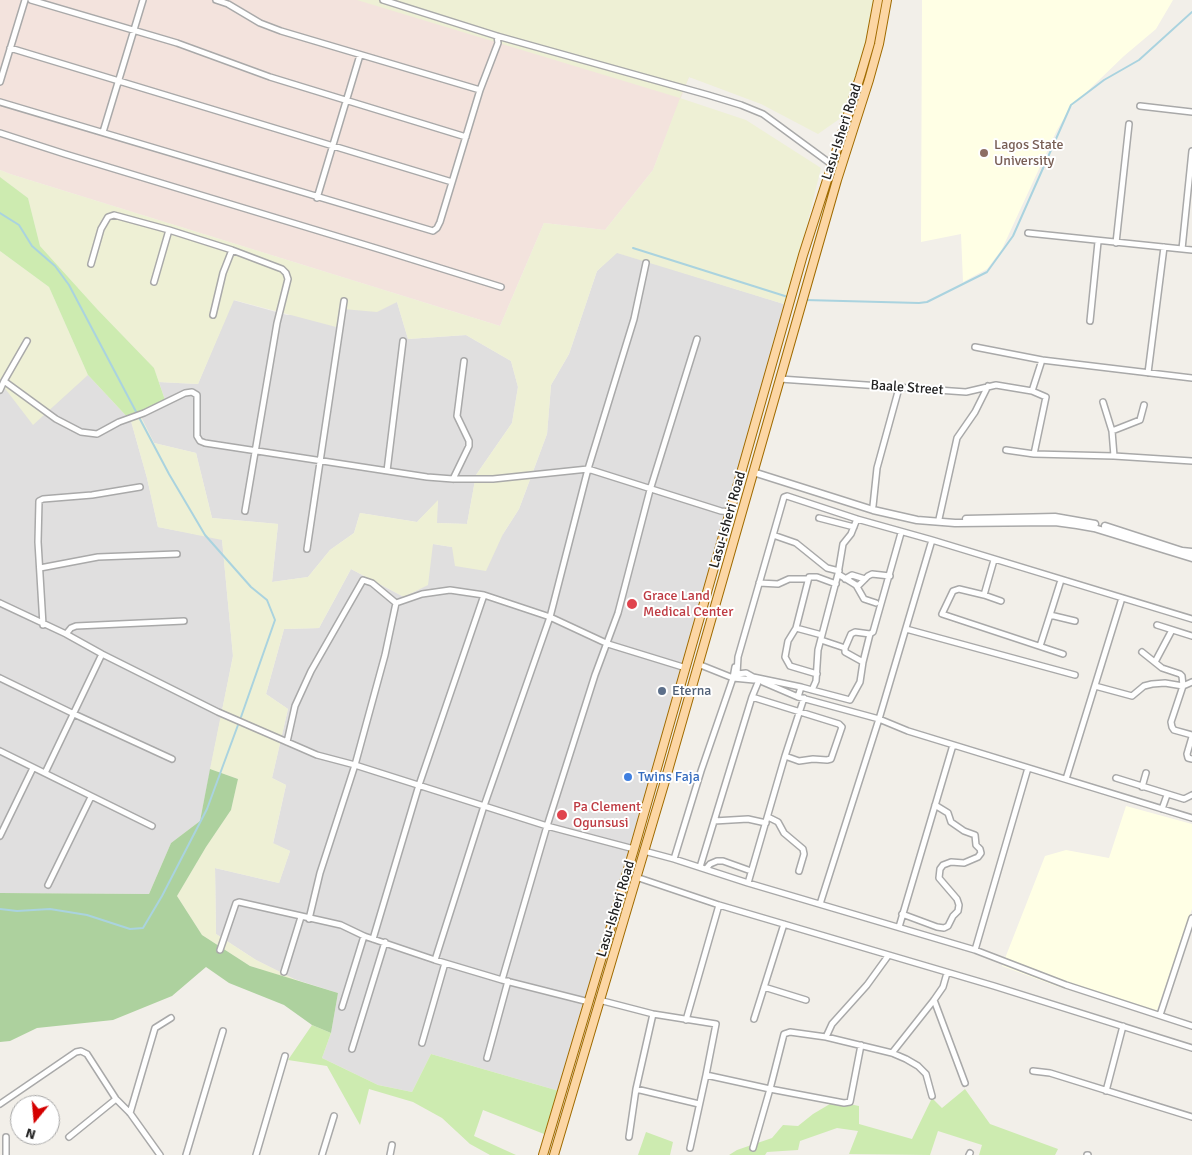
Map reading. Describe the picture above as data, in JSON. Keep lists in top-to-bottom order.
{
  "streets": {
    "main road": ["Lasu-Isheri Road"],
    "street": ["Baale Street"]
  },
  "crossings": [
    ["Lasu-Isheri Road", "Baale Street"]
  ],
  "places": [
    "Lagos State University",
    "Grace Land Medical Center",
    "Eterna",
    "Twins Faja",
    "Pa Clement Ogunsusi"
  ],
  "north": "bottom"
}
